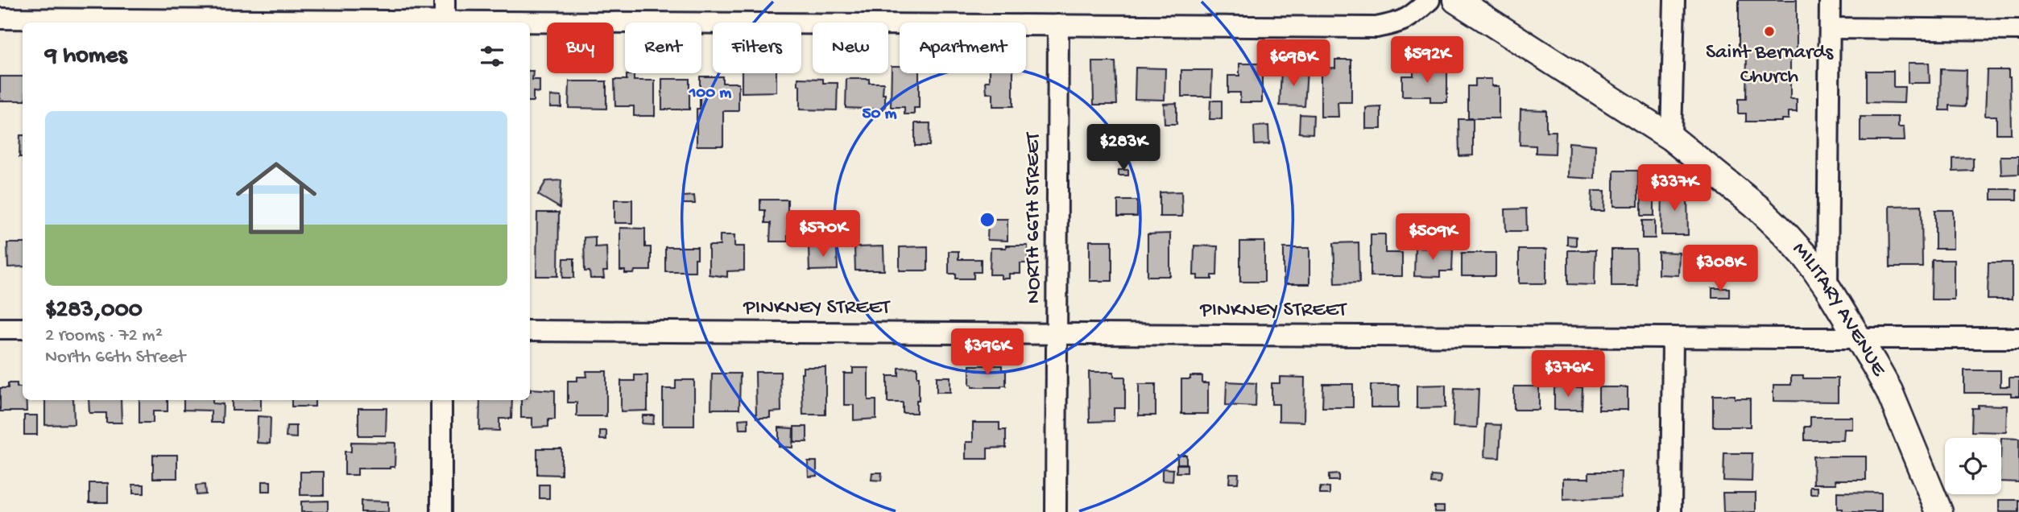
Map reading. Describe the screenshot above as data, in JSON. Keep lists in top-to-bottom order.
{
  "streets": {
    "main road": ["MILITARY AVENUE"],
    "street": ["NORTH 66TH STREET", "PINKNEY STREET"]
  },
  "crossings": [
    ["NORTH 66TH STREET", "PINKNEY STREET"],
    ["PINKNEY STREET", "MILITARY AVENUE"]
  ],
  "places": ["Saint Bernards Church"],
  "page": {
    "chip": [
      "Buy",
      "Rent",
      "Filters",
      "New",
      "Apartment"
    ],
    "heading": "9 homes",
    "price": [
      "$592K",
      "$698K",
      "$283K",
      "$337K",
      "$570K",
      "$509K",
      "$308K",
      "$396K",
      "$376K"
    ],
    "list": [
      {
        "name": "$283,000",
        "note": "2 rooms · 72 m² · North 66th Street"
      }
    ]
  },
  "rings": ["100 m", "50 m"]
}
